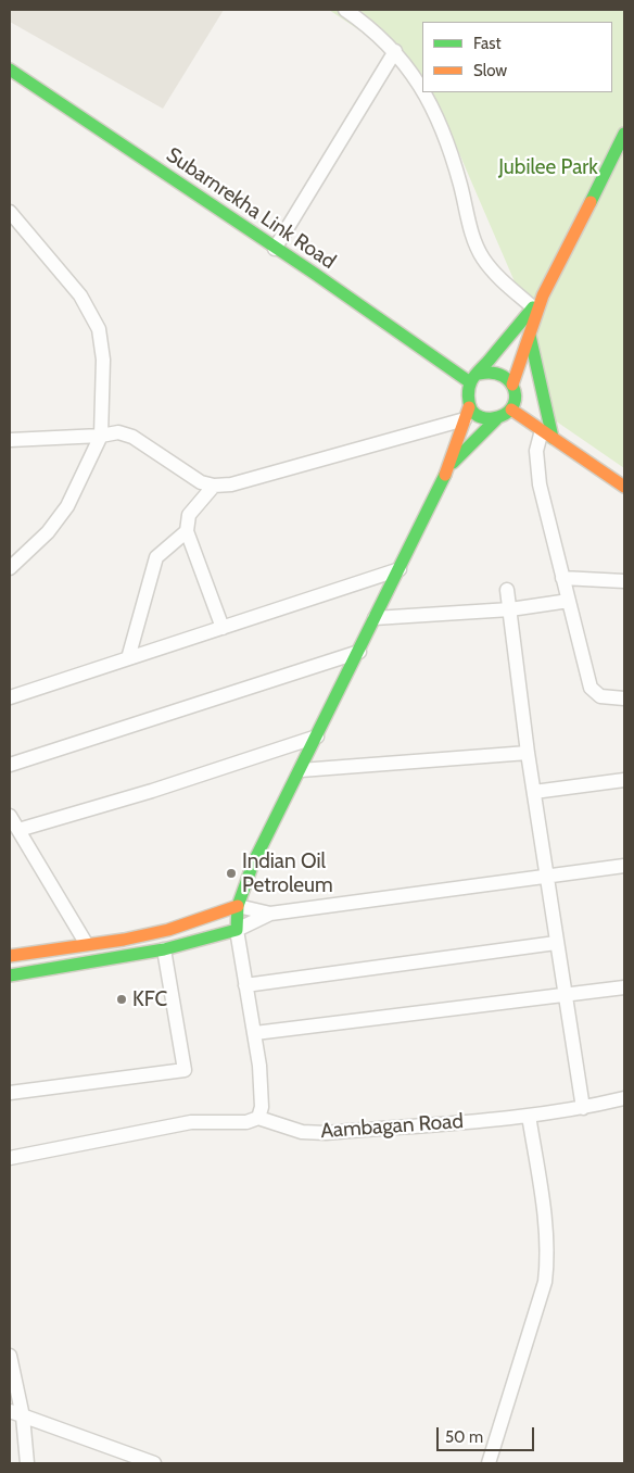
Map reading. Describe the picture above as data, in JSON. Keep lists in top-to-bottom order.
{
  "streets": {
    "main road": ["Subarnrekha Link Road"],
    "street": ["Aambagan Road"]
  },
  "parks": ["Jubilee Park"],
  "places": ["Indian Oil Petroleum", "KFC"],
  "legend": ["Fast", "Slow"],
  "scale_bar": "50 m"
}
